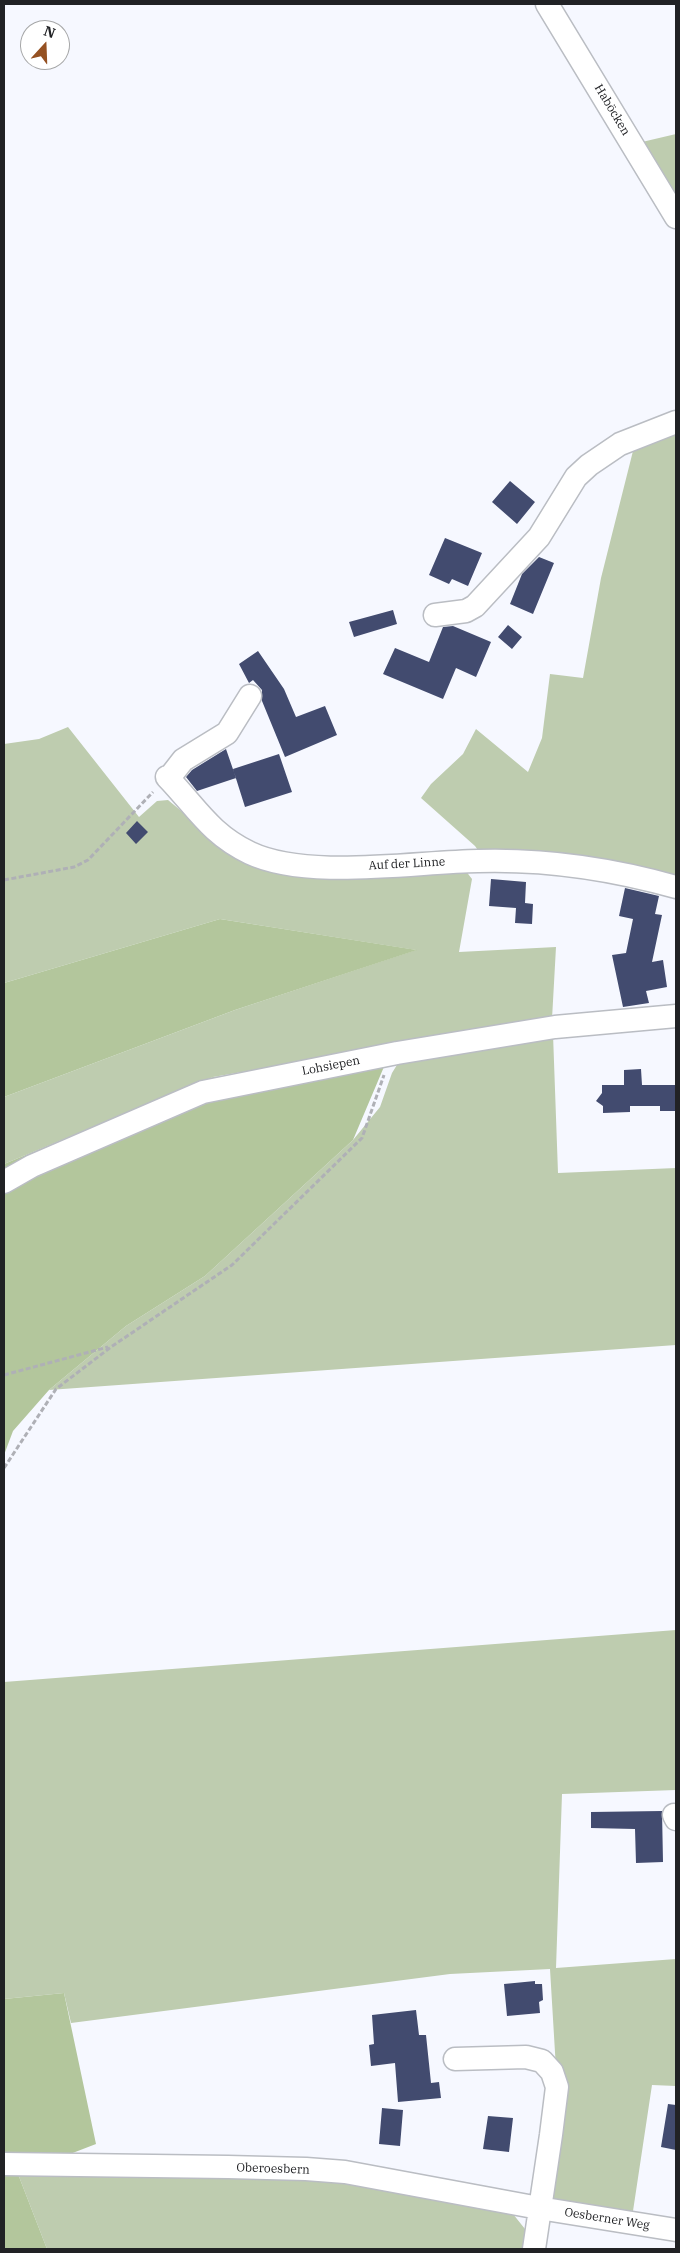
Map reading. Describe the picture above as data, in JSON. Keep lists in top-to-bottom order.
{
  "streets": {
    "street": [
      "Haböcken",
      "Auf der Linne",
      "Lohsiepen",
      "Oberoesbern",
      "Oesberner Weg"
    ]
  },
  "crossings": [
    ["Oberoesbern", "Oesberner Weg"]
  ],
  "north": "top"
}
